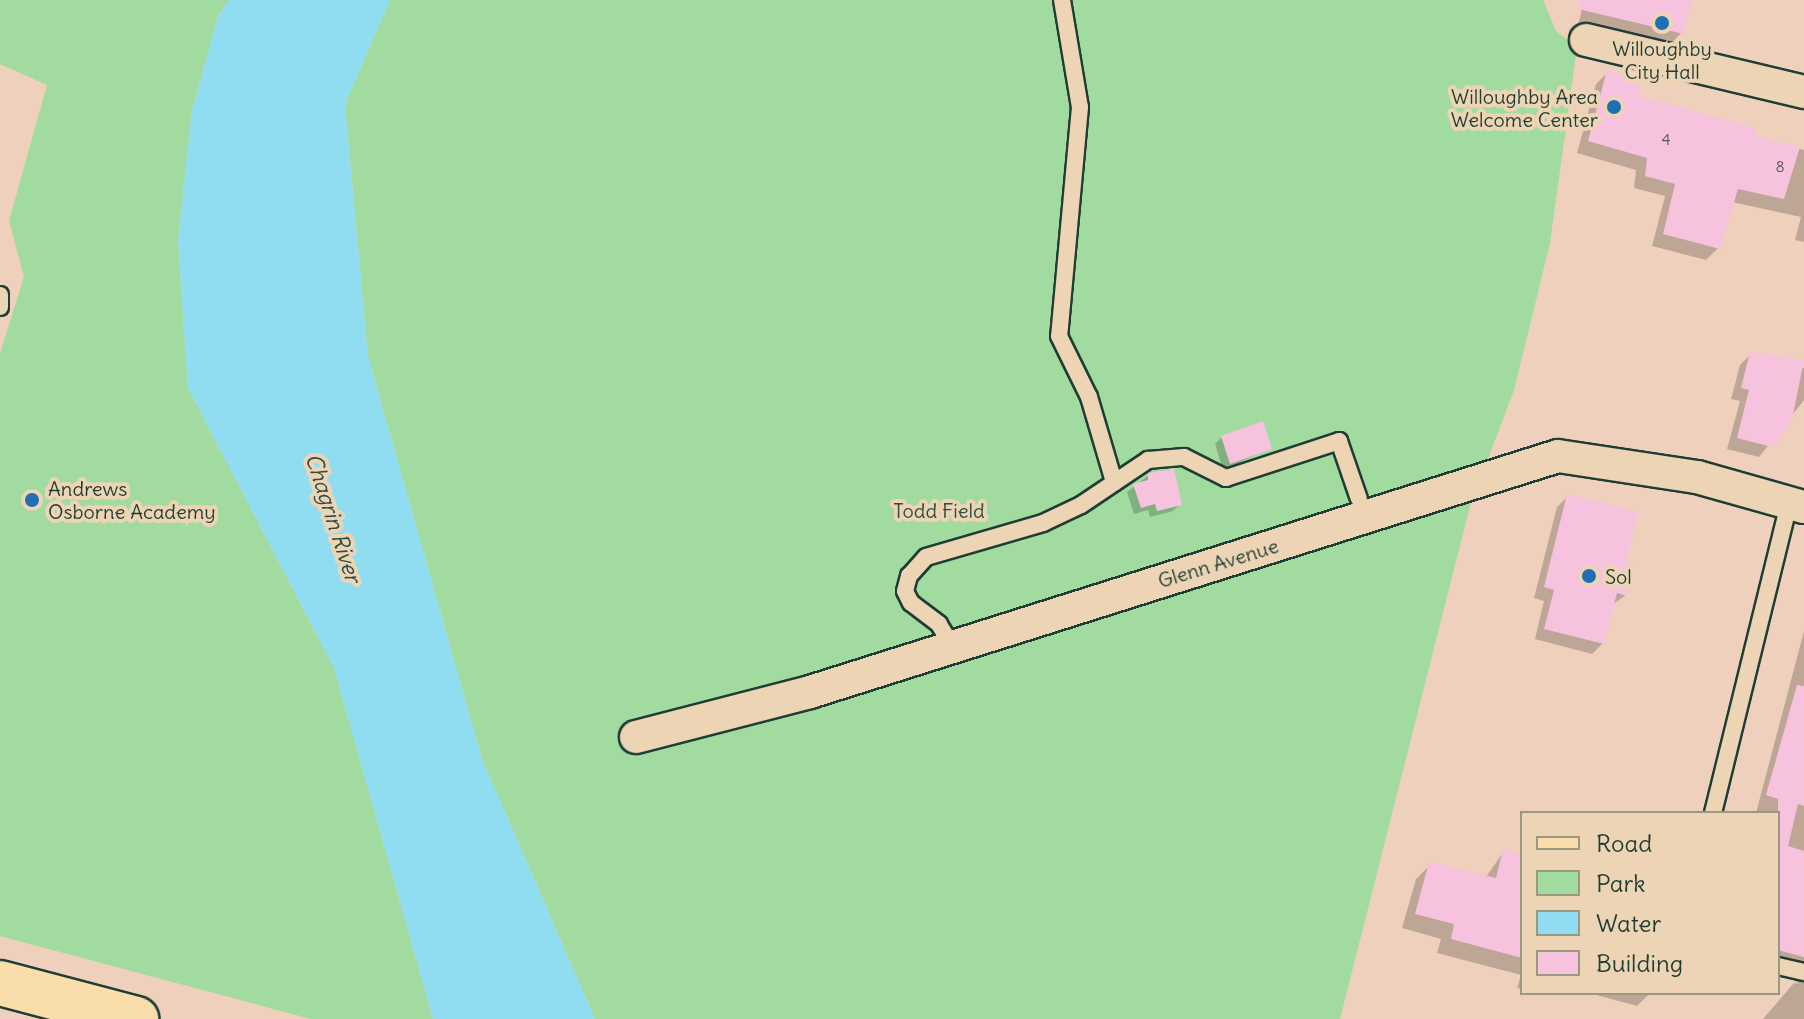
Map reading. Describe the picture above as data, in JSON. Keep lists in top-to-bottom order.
{
  "streets": {
    "street": ["Glenn Avenue"]
  },
  "water": ["Chagrin River"],
  "parks": ["Todd Field"],
  "places": [
    "Willoughby City Hall",
    "Willoughby Area Welcome Center",
    "Andrews Osborne Academy",
    "Sol"
  ],
  "house_numbers": ["4", "8"],
  "legend": [
    "Road",
    "Park",
    "Water",
    "Building"
  ]
}
